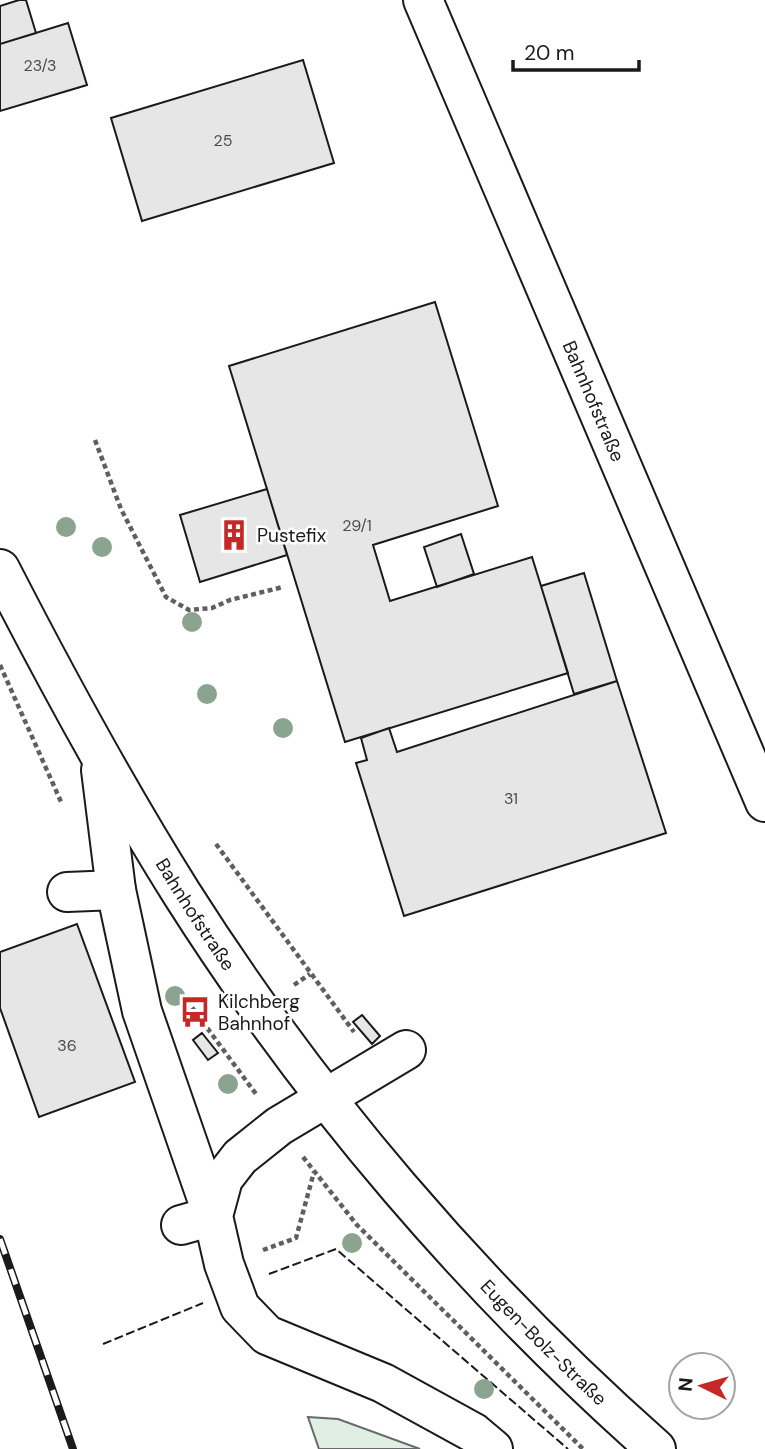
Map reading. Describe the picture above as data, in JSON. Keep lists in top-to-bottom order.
{
  "streets": {
    "street": ["Bahnhofstraße", "Eugen-Bolz-Straße"]
  },
  "crossings": [
    ["Bahnhofstraße", "Eugen-Bolz-Straße"]
  ],
  "places": {
    "building": ["Pustefix"],
    "bus stop": ["Kilchberg Bahnhof"]
  },
  "house_numbers": [
    "23/3",
    "25",
    "29/1",
    "31",
    "36"
  ],
  "scale_bar": "20 m",
  "north": "left"
}
